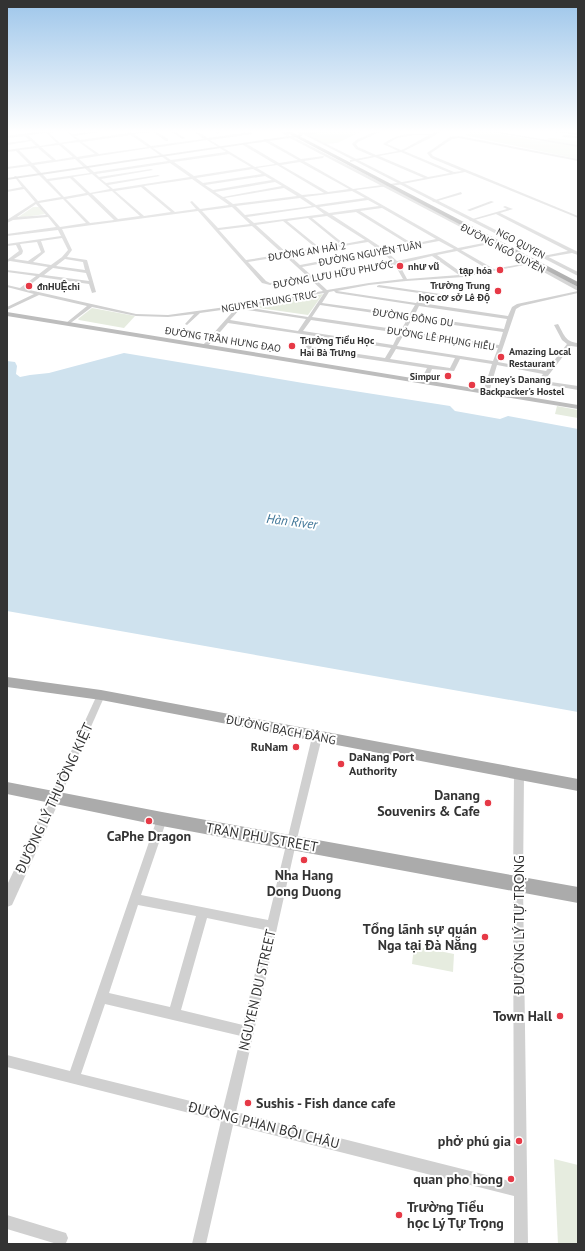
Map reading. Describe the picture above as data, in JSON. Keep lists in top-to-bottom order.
{
  "streets": {
    "highway": ["NGO QUYEN"],
    "main road": ["ĐƯỜNG TRẦN HƯNG ĐẠO", "ĐƯỜNG BẠCH ĐẰNG", "TRAN PHU STREET"],
    "street": [
      "ĐƯỜNG NGÔ QUYỀN",
      "ĐƯỜNG AN HẢI 2",
      "ĐƯỜNG NGUYỄN TUÂN",
      "ĐƯỜNG LƯU HỮU PHƯỚC",
      "NGUYEN TRUNG TRUC",
      "ĐƯỜNG ĐÔNG DU",
      "ĐƯỜNG LÊ PHỤNG HIẾU",
      "ĐƯỜNG LÝ THƯỜNG KIỆT",
      "ĐƯỜNG LÝ TỰ TRỌNG",
      "NGUYEN DU STREET",
      "ĐƯỜNG PHAN BỘI CHÂU"
    ]
  },
  "crossings": [
    ["ĐƯỜNG NGÔ QUYỀN", "ĐƯỜNG LƯU HỮU PHƯỚC"],
    ["ĐƯỜNG NGÔ QUYỀN", "NGUYEN TRUNG TRUC"],
    ["ĐƯỜNG AN HẢI 2", "ĐƯỜNG LƯU HỮU PHƯỚC"],
    ["NGUYEN TRUNG TRUC", "ĐƯỜNG LÊ PHỤNG HIẾU"],
    ["ĐƯỜNG BẠCH ĐẰNG", "ĐƯỜNG LÝ THƯỜNG KIỆT"],
    ["ĐƯỜNG BẠCH ĐẰNG", "ĐƯỜNG LÝ TỰ TRỌNG"],
    ["ĐƯỜNG BẠCH ĐẰNG", "NGUYEN DU STREET"],
    ["ĐƯỜNG LÝ THƯỜNG KIỆT", "TRAN PHU STREET"],
    ["TRAN PHU STREET", "ĐƯỜNG LÝ TỰ TRỌNG"],
    ["TRAN PHU STREET", "NGUYEN DU STREET"],
    ["ĐƯỜNG LÝ TỰ TRỌNG", "ĐƯỜNG PHAN BỘI CHÂU"],
    ["NGUYEN DU STREET", "ĐƯỜNG PHAN BỘI CHÂU"]
  ],
  "water": ["Hàn River"],
  "places": [
    "như vũ",
    "tạp hóa",
    "đnHUỆchi",
    "Trường Trung học cơ sở Lê Độ",
    "Trường Tiểu Học Hai Bà Trưng",
    "Amazing Local Restaurant",
    "Simpur",
    "Barney's Danang Backpacker's Hostel",
    "RuNam",
    "DaNang Port Authority",
    "Danang Souvenirs & Cafe",
    "CaPhe Dragon",
    "Nha Hang Dong Duong",
    "Tổng lãnh sự quán Nga tại Đà Nẵng",
    "Town Hall",
    "Sushis - Fish dance cafe",
    "phở phú gia",
    "quan pho hong",
    "Trường Tiểu học Lý Tự Trọng"
  ]
}
